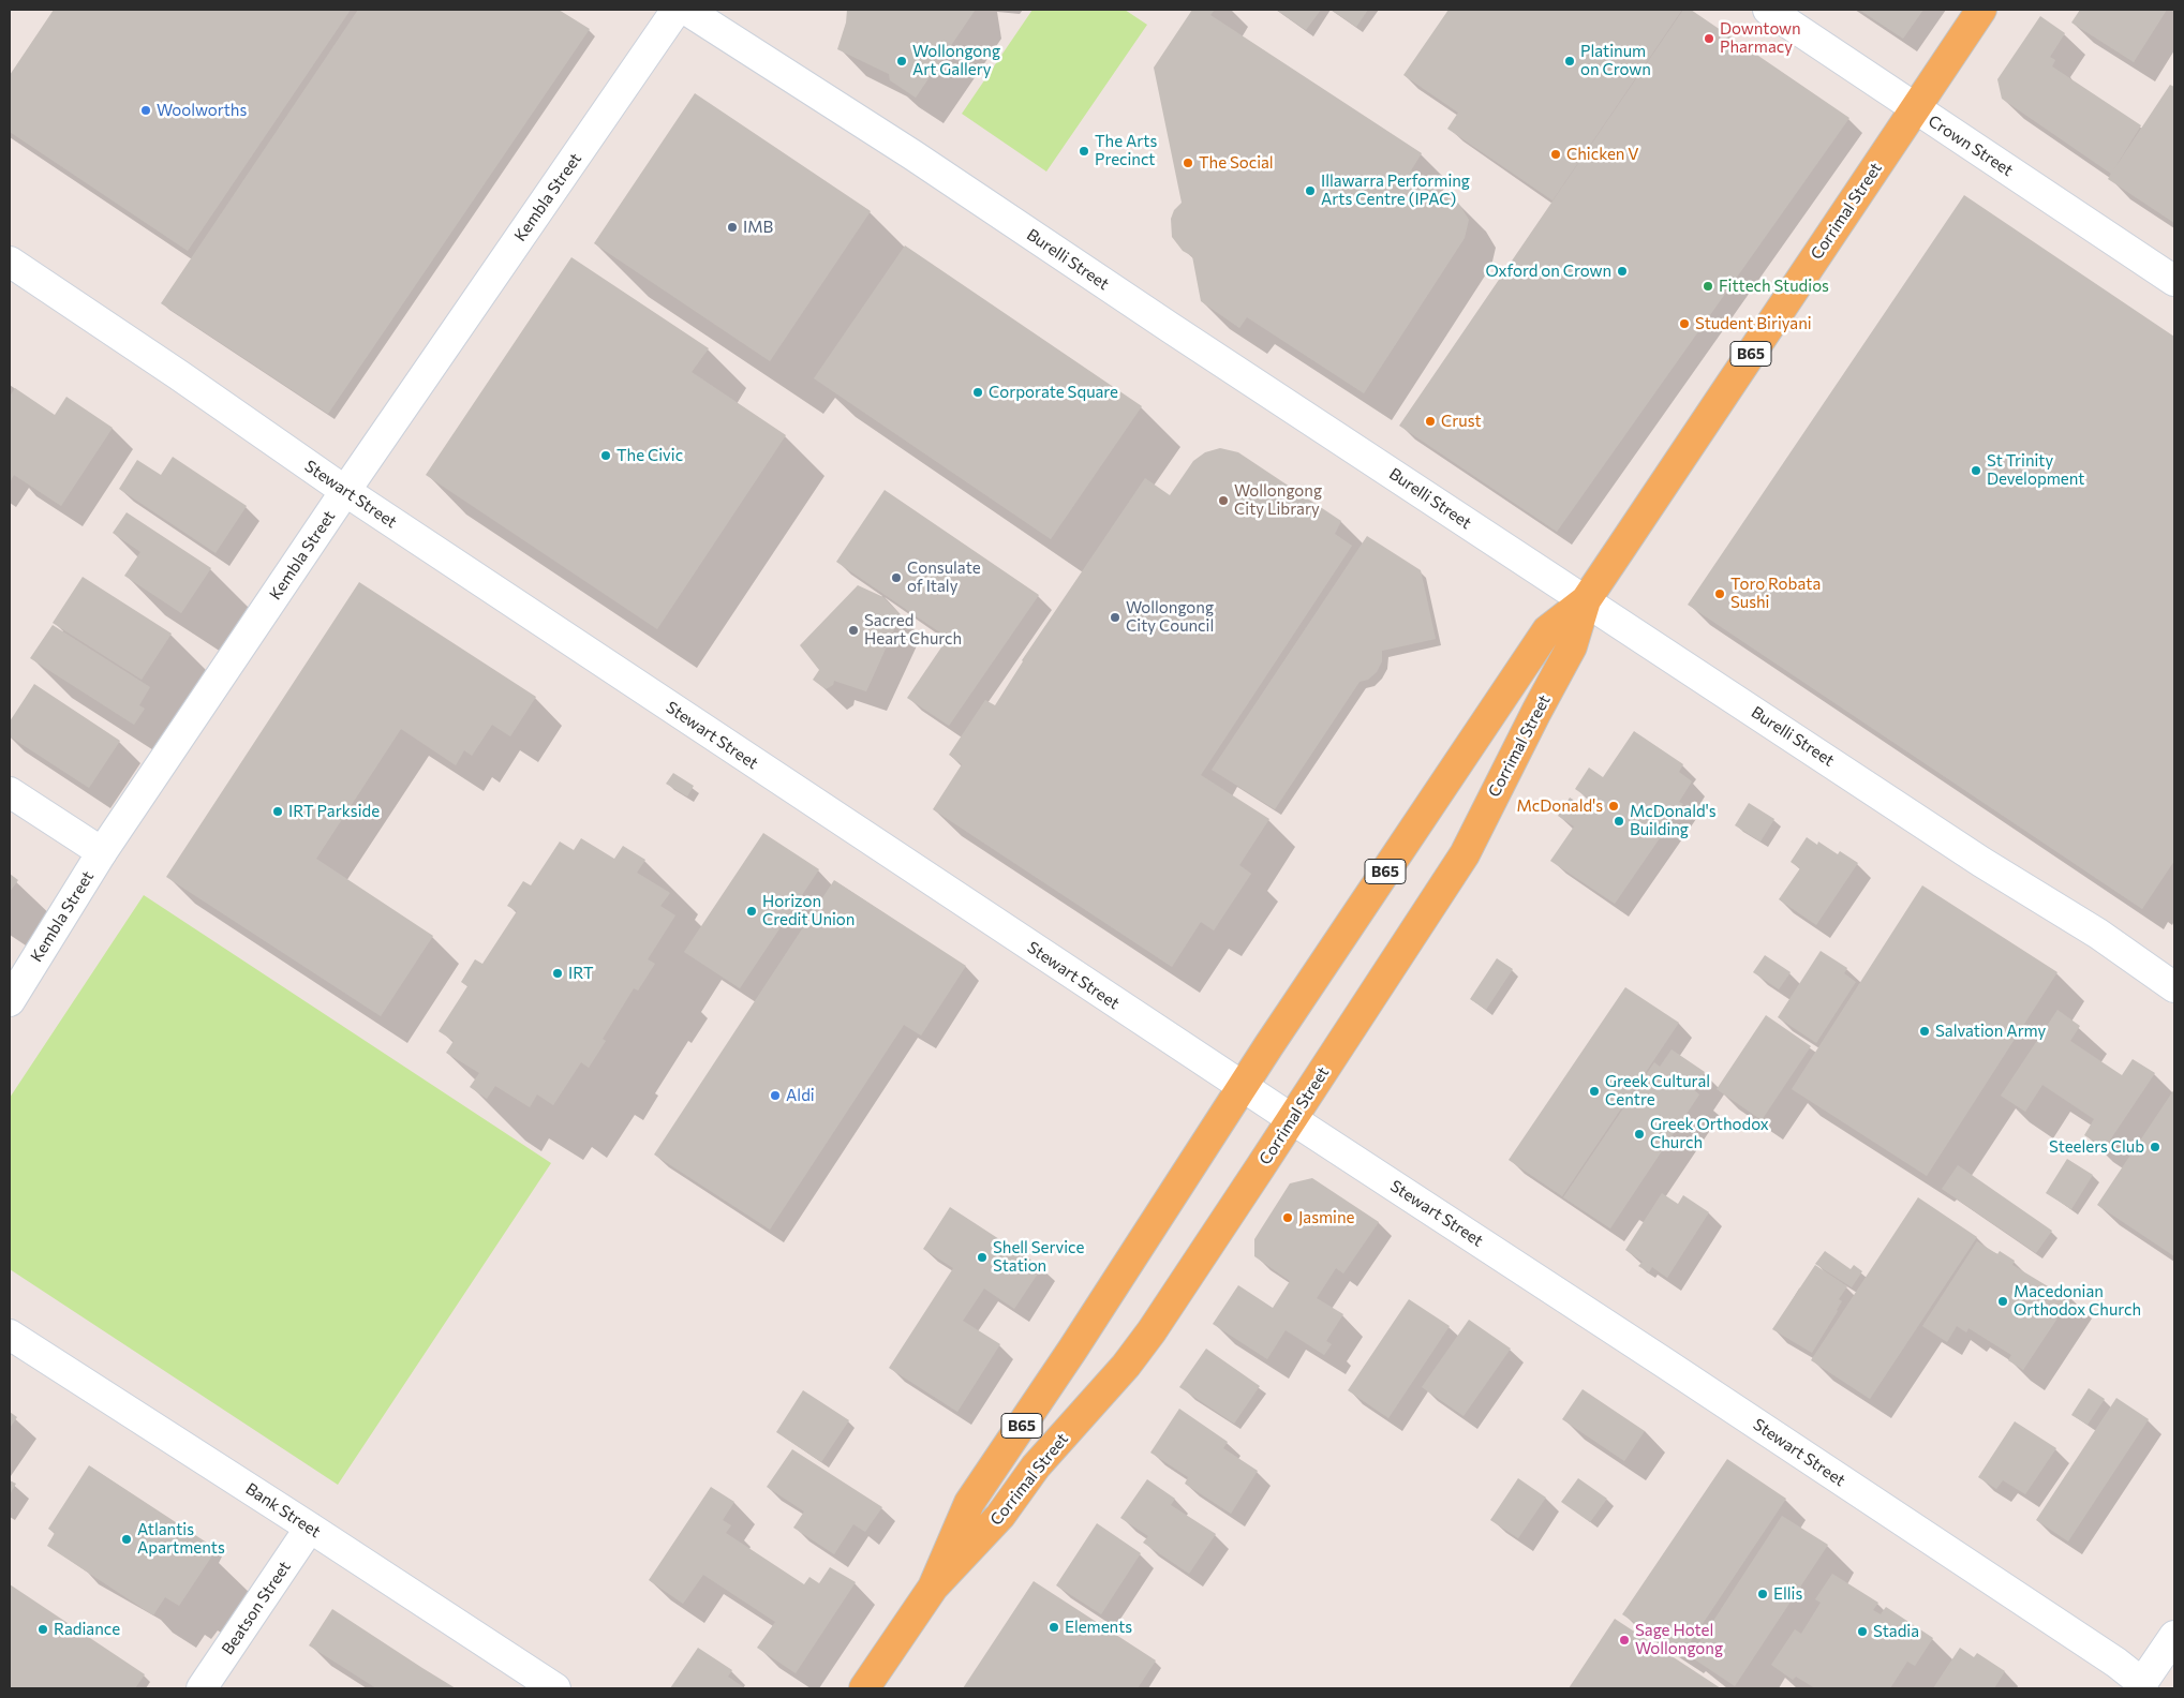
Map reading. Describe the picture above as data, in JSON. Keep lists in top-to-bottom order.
{
  "streets": {
    "main road": ["Corrimal Street", "B65"],
    "street": [
      "Crown Street",
      "Kembla Street",
      "Burelli Street",
      "Stewart Street",
      "Bank Street",
      "Beatson Street"
    ]
  },
  "crossings": [
    ["Crown Street", "Corrimal Street"],
    ["Kembla Street", "Stewart Street"],
    ["Corrimal Street", "Burelli Street"],
    ["Corrimal Street", "Stewart Street"],
    ["Bank Street", "Beatson Street"]
  ],
  "places": [
    "Downtown Pharmacy",
    "Wollongong Art Gallery",
    "Platinum on Crown",
    "Woolworths",
    "The Arts Precinct",
    "Chicken V",
    "The Social",
    "Illawarra Performing Arts Centre (IPAC)",
    "IMB",
    "Oxford on Crown",
    "Fittech Studios",
    "Student Biriyani",
    "Corporate Square",
    "Crust",
    "The Civic",
    "St Trinity Development",
    "Wollongong City Library",
    "Consulate of Italy",
    "Toro Robata Sushi",
    "Wollongong City Council",
    "Sacred Heart Church",
    "McDonald's",
    "IRT Parkside",
    "McDonald's Building",
    "Horizon Credit Union",
    "IRT",
    "Salvation Army",
    "Greek Cultural Centre",
    "Aldi",
    "Greek Orthodox Church",
    "Steelers Club",
    "Jasmine",
    "Shell Service Station",
    "Macedonian Orthodox Church",
    "Atlantis Apartments",
    "Ellis",
    "Elements",
    "Radiance",
    "Stadia",
    "Sage Hotel Wollongong"
  ]
}
